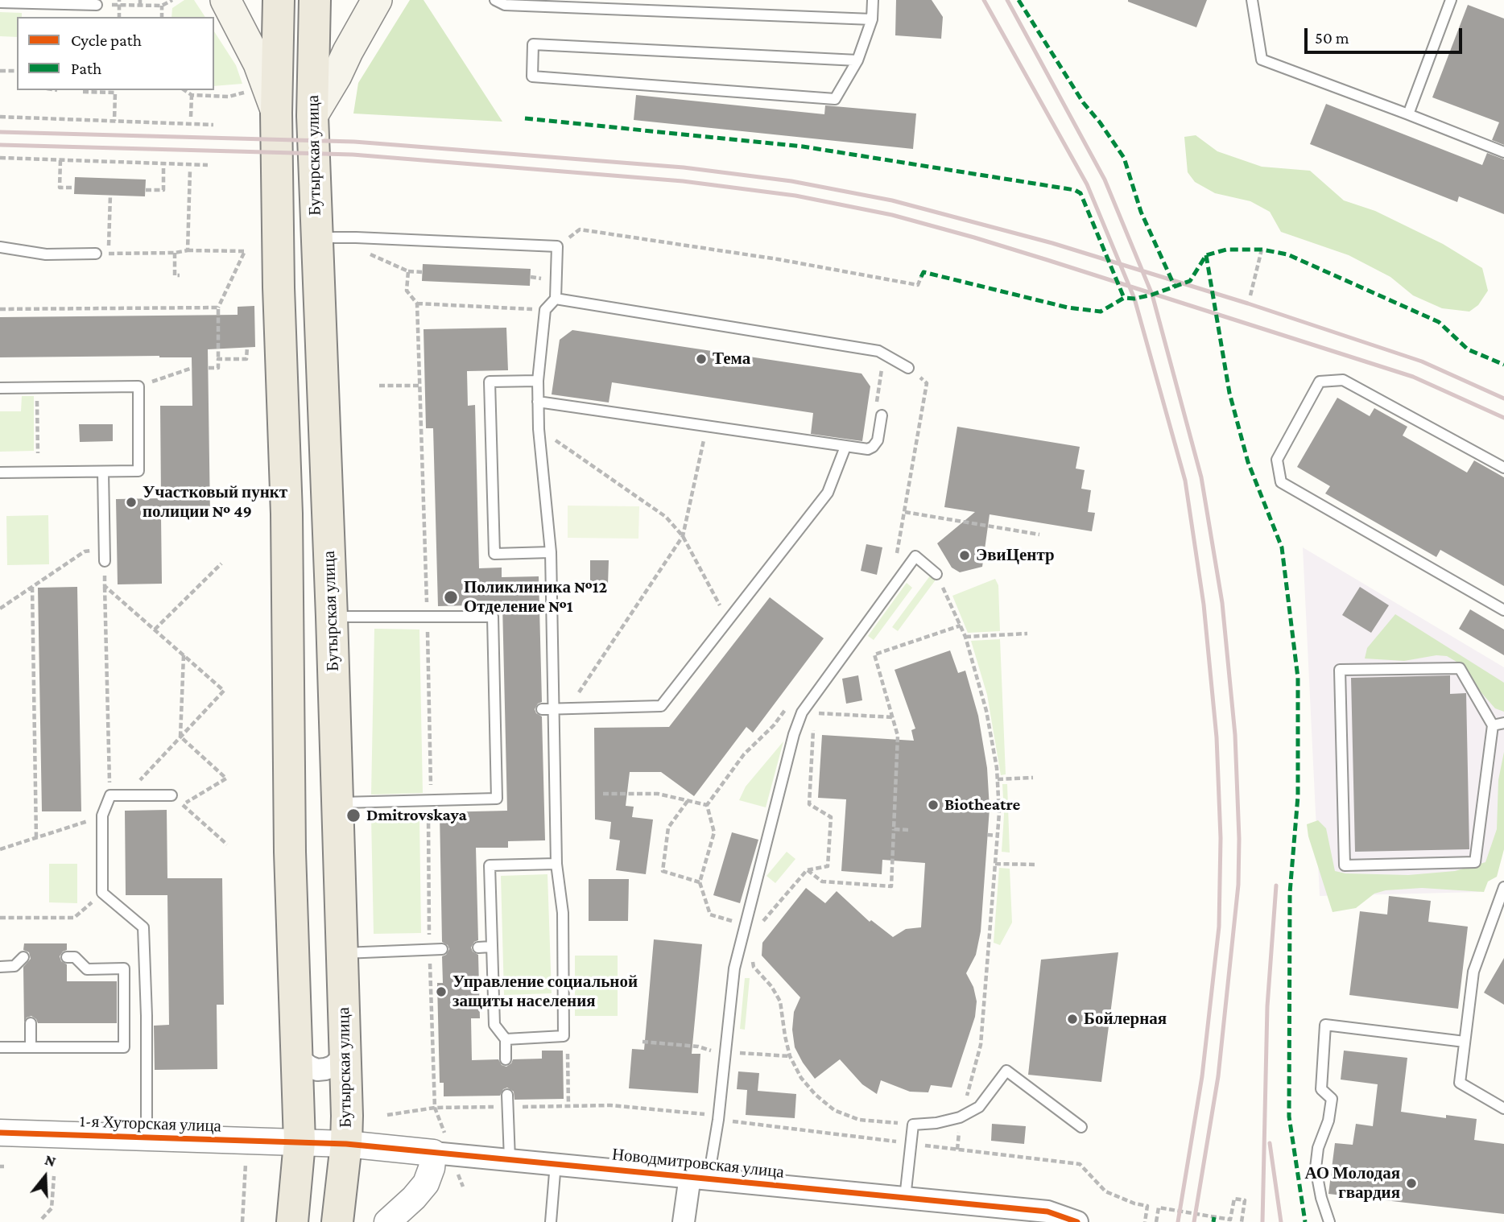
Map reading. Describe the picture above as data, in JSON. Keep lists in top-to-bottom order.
{
  "streets": {
    "main road": ["Бутырская улица"],
    "street": ["1-я Хуторская улица", "Новодмитровская улица"]
  },
  "crossings": [
    ["Бутырская улица", "1-я Хуторская улица"],
    ["Бутырская улица", "Новодмитровская улица"],
    ["1-я Хуторская улица", "Новодмитровская улица"]
  ],
  "places": [
    "Тема",
    "Участковый пункт полиции № 49",
    "ЭвиЦентр",
    "Поликлиника №12 Отделение №1",
    "Biotheatre",
    "Dmitrovskaya",
    "Управление социальной защиты населения",
    "Бойлерная",
    "АО Молодая гвардия"
  ],
  "legend": ["Cycle path", "Path"],
  "scale_bar": "50 m",
  "north": "top"
}
